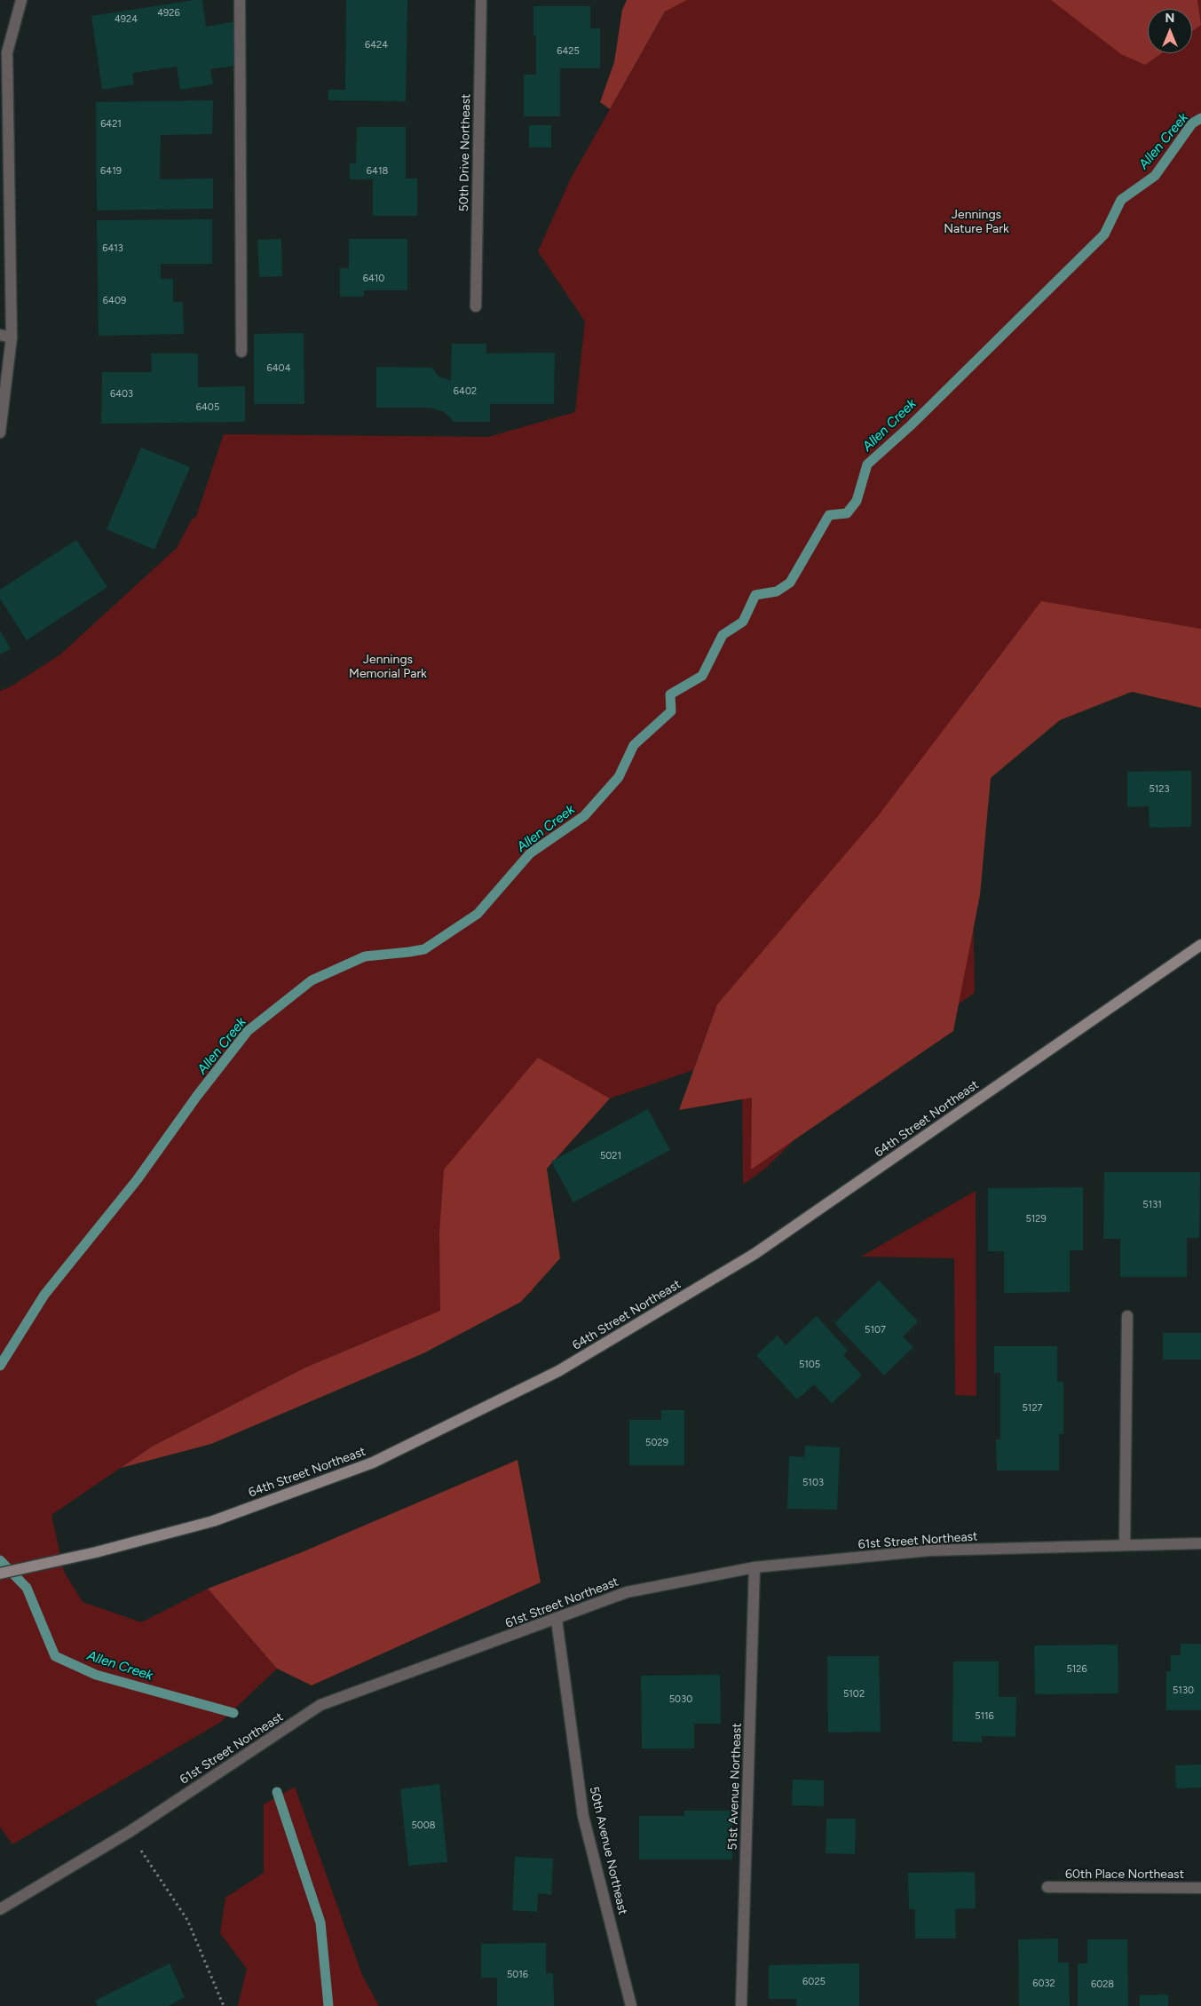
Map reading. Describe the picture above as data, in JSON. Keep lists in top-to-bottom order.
{
  "streets": {
    "main road": ["64th Street Northeast"],
    "street": [
      "50th Drive Northeast",
      "61st Street Northeast",
      "51st Avenue Northeast",
      "50th Avenue Northeast",
      "60th Place Northeast"
    ]
  },
  "crossings": [
    ["61st Street Northeast", "51st Avenue Northeast"],
    ["61st Street Northeast", "50th Avenue Northeast"]
  ],
  "water": ["Allen Creek"],
  "parks": ["Jennings Nature Park", "Jennings Memorial Park"],
  "house_numbers": [
    "4926",
    "4924",
    "6424",
    "6425",
    "6421",
    "6419",
    "6418",
    "6413",
    "6410",
    "6409",
    "6404",
    "6402",
    "6403",
    "6405",
    "5123",
    "5021",
    "5131",
    "5129",
    "5107",
    "5105",
    "5127",
    "5029",
    "5103",
    "5126",
    "5130",
    "5102",
    "5030",
    "5116",
    "5008",
    "5016",
    "6025",
    "6032",
    "6028"
  ],
  "north": "top"
}
